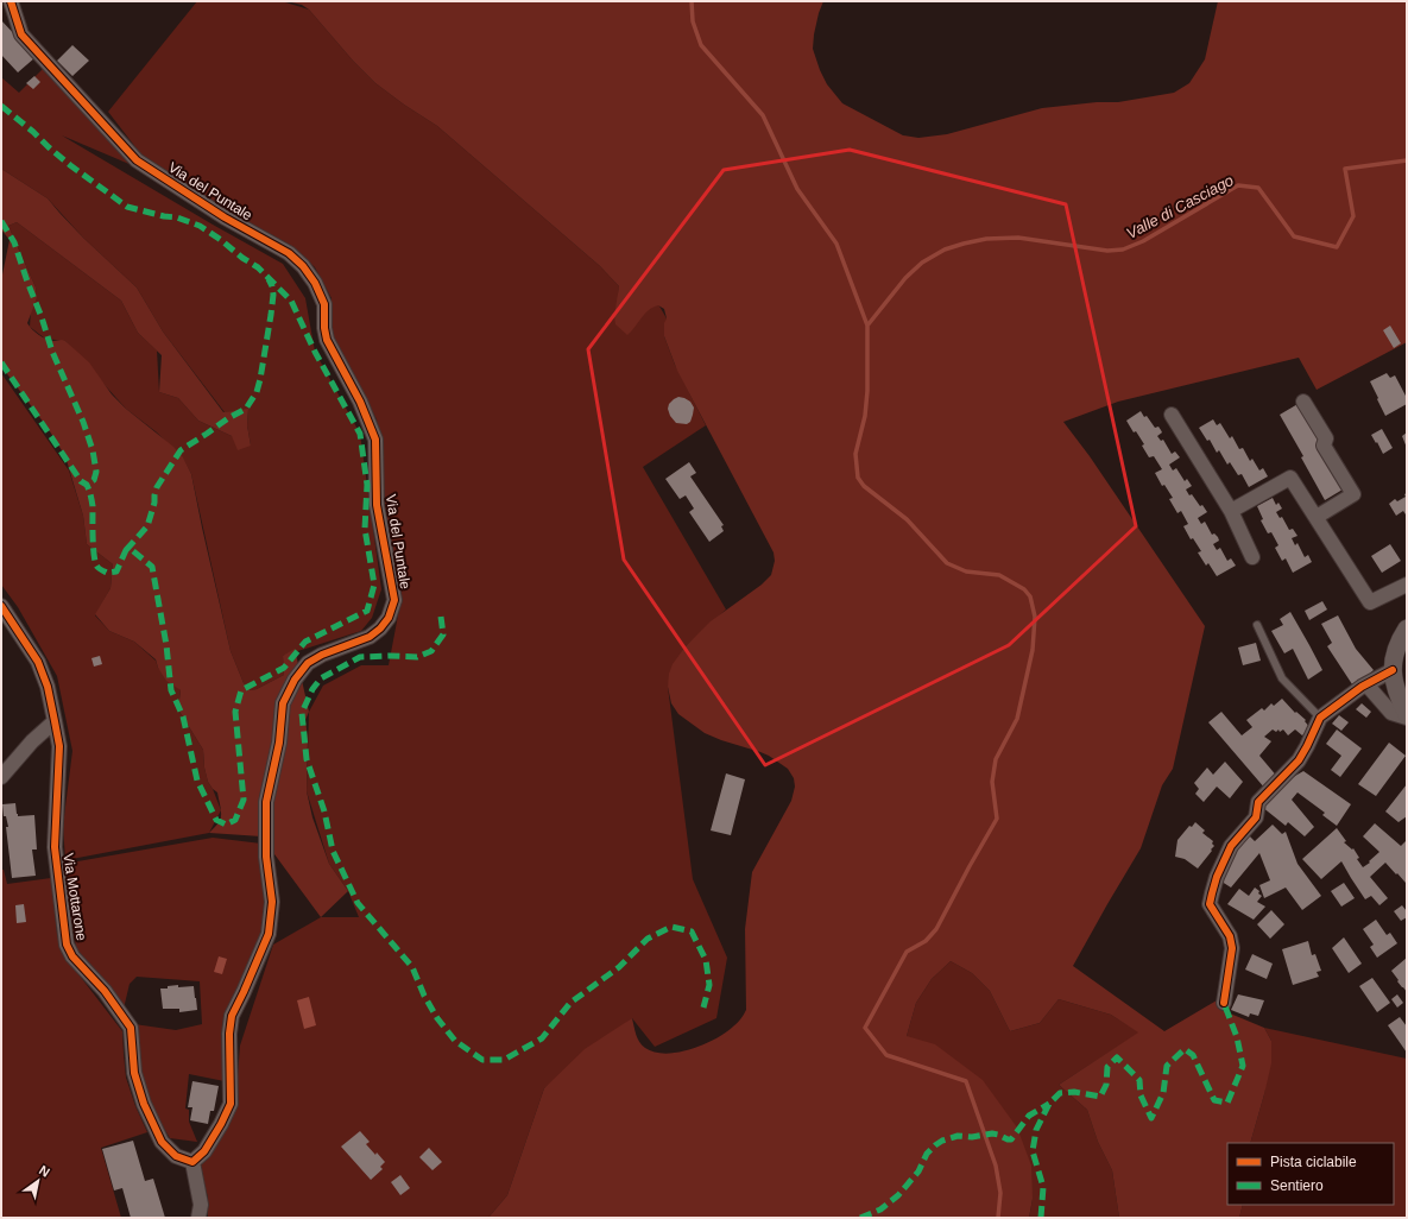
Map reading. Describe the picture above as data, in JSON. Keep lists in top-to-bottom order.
{
  "streets": {
    "street": ["Via del Puntale", "Via Mottarone"]
  },
  "crossings": [
    ["Via del Puntale", "Via Mottarone"]
  ],
  "water": ["Valle di Casciago"],
  "legend": ["Pista ciclabile", "Sentiero"],
  "north": "top right"
}
